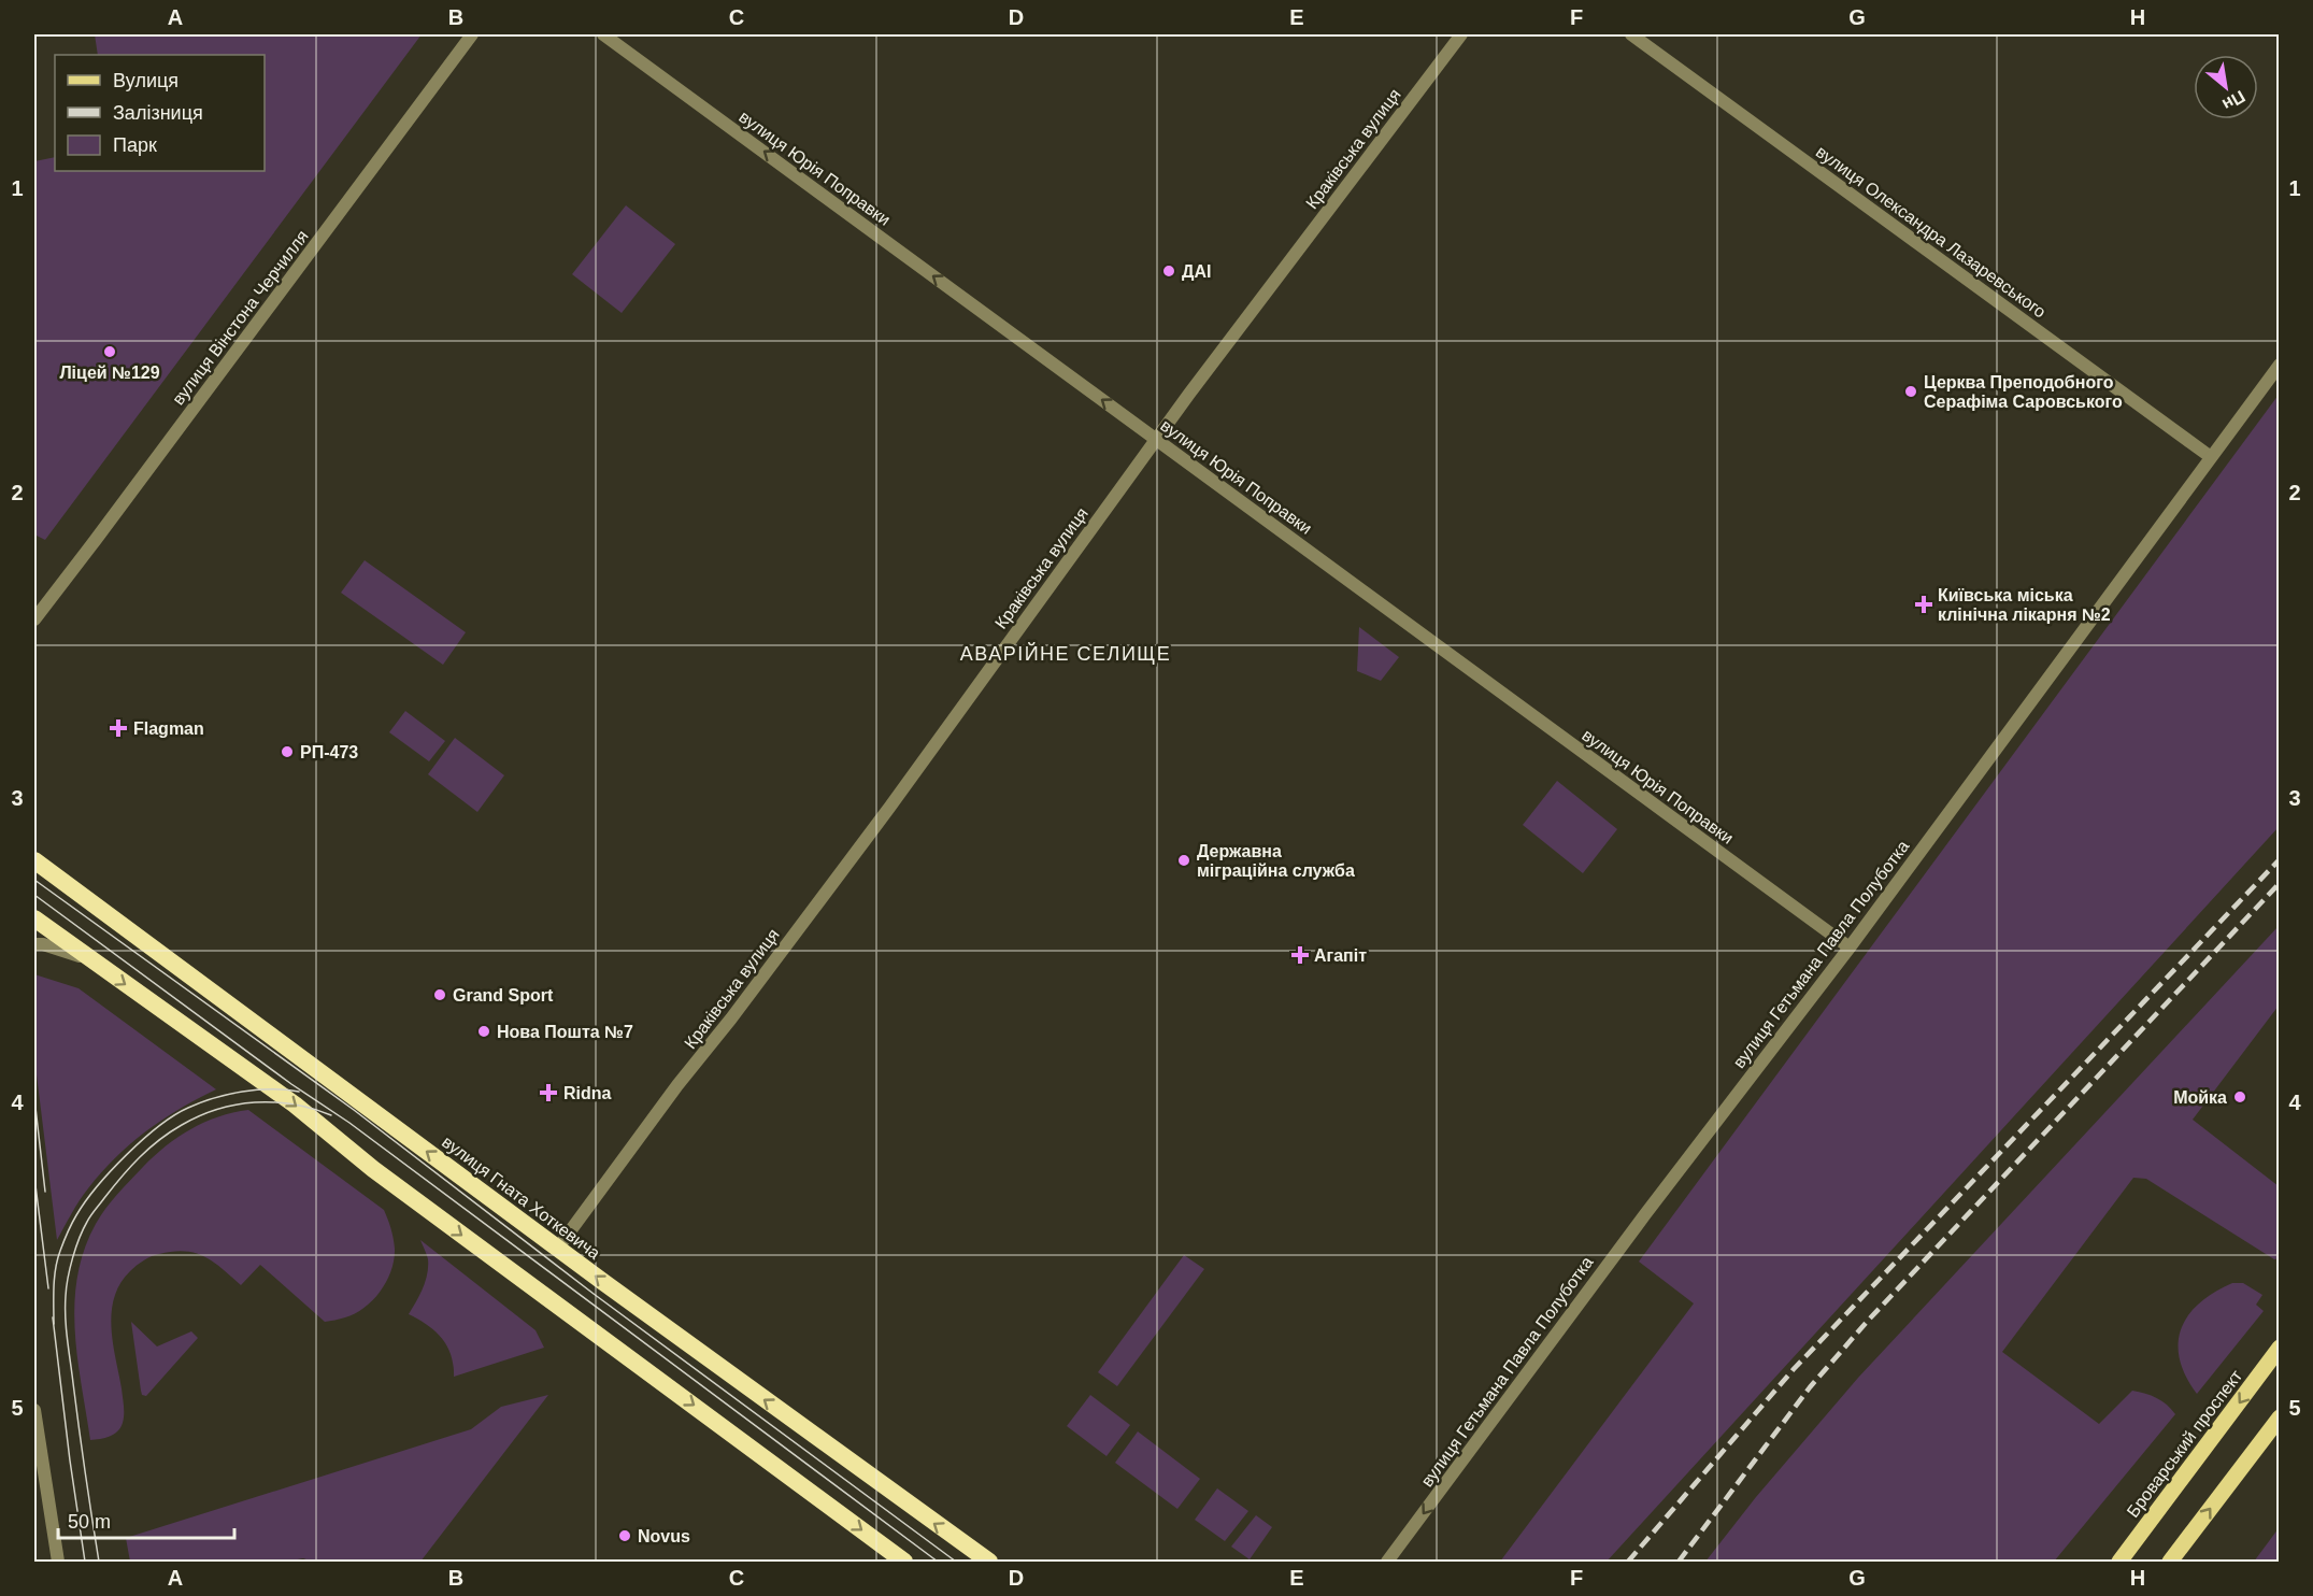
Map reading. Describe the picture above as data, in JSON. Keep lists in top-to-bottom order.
{
  "streets": {
    "highway": ["вулиця Гната Хоткевича"],
    "main road": ["Броварський проспект"],
    "street": [
      "Краківська вулиця",
      "вулиця Юрія Поправки",
      "вулиця Олександра Лазаревського",
      "вулиця Вінстона Черчилля",
      "вулиця Гетьмана Павла Полуботка"
    ]
  },
  "crossings": [
    ["Краківська вулиця", "вулиця Юрія Поправки"],
    ["Краківська вулиця", "вулиця Гната Хоткевича"],
    ["вулиця Юрія Поправки", "вулиця Гетьмана Павла Полуботка"],
    ["вулиця Олександра Лазаревського", "вулиця Гетьмана Павла Полуботка"]
  ],
  "one_way": ["вулиця Юрія Поправки", "вулиця Гетьмана Павла Полуботка"],
  "districts": ["АВАРІЙНЕ СЕЛИЩЕ"],
  "places": {
    "other": [
      "ДАІ",
      "Ліцей №129",
      "Церква Преподобного Серафіма Саровського",
      "РП-473",
      "Державна міграційна служба",
      "Grand Sport",
      "Нова Пошта №7",
      "Мойка",
      "Novus"
    ],
    "health": [
      "Київська міська клінічна лікарня №2",
      "Flagman",
      "Агапіт",
      "Ridna"
    ]
  },
  "legend": ["Вулиця", "Залізниця", "Парк"],
  "scale_bar": "50 m",
  "north": "bottom right",
  "grid": {
    "columns": [
      "A",
      "B",
      "C",
      "D",
      "E",
      "F",
      "G",
      "H"
    ],
    "rows": [
      "1",
      "2",
      "3",
      "4",
      "5"
    ]
  }
}
